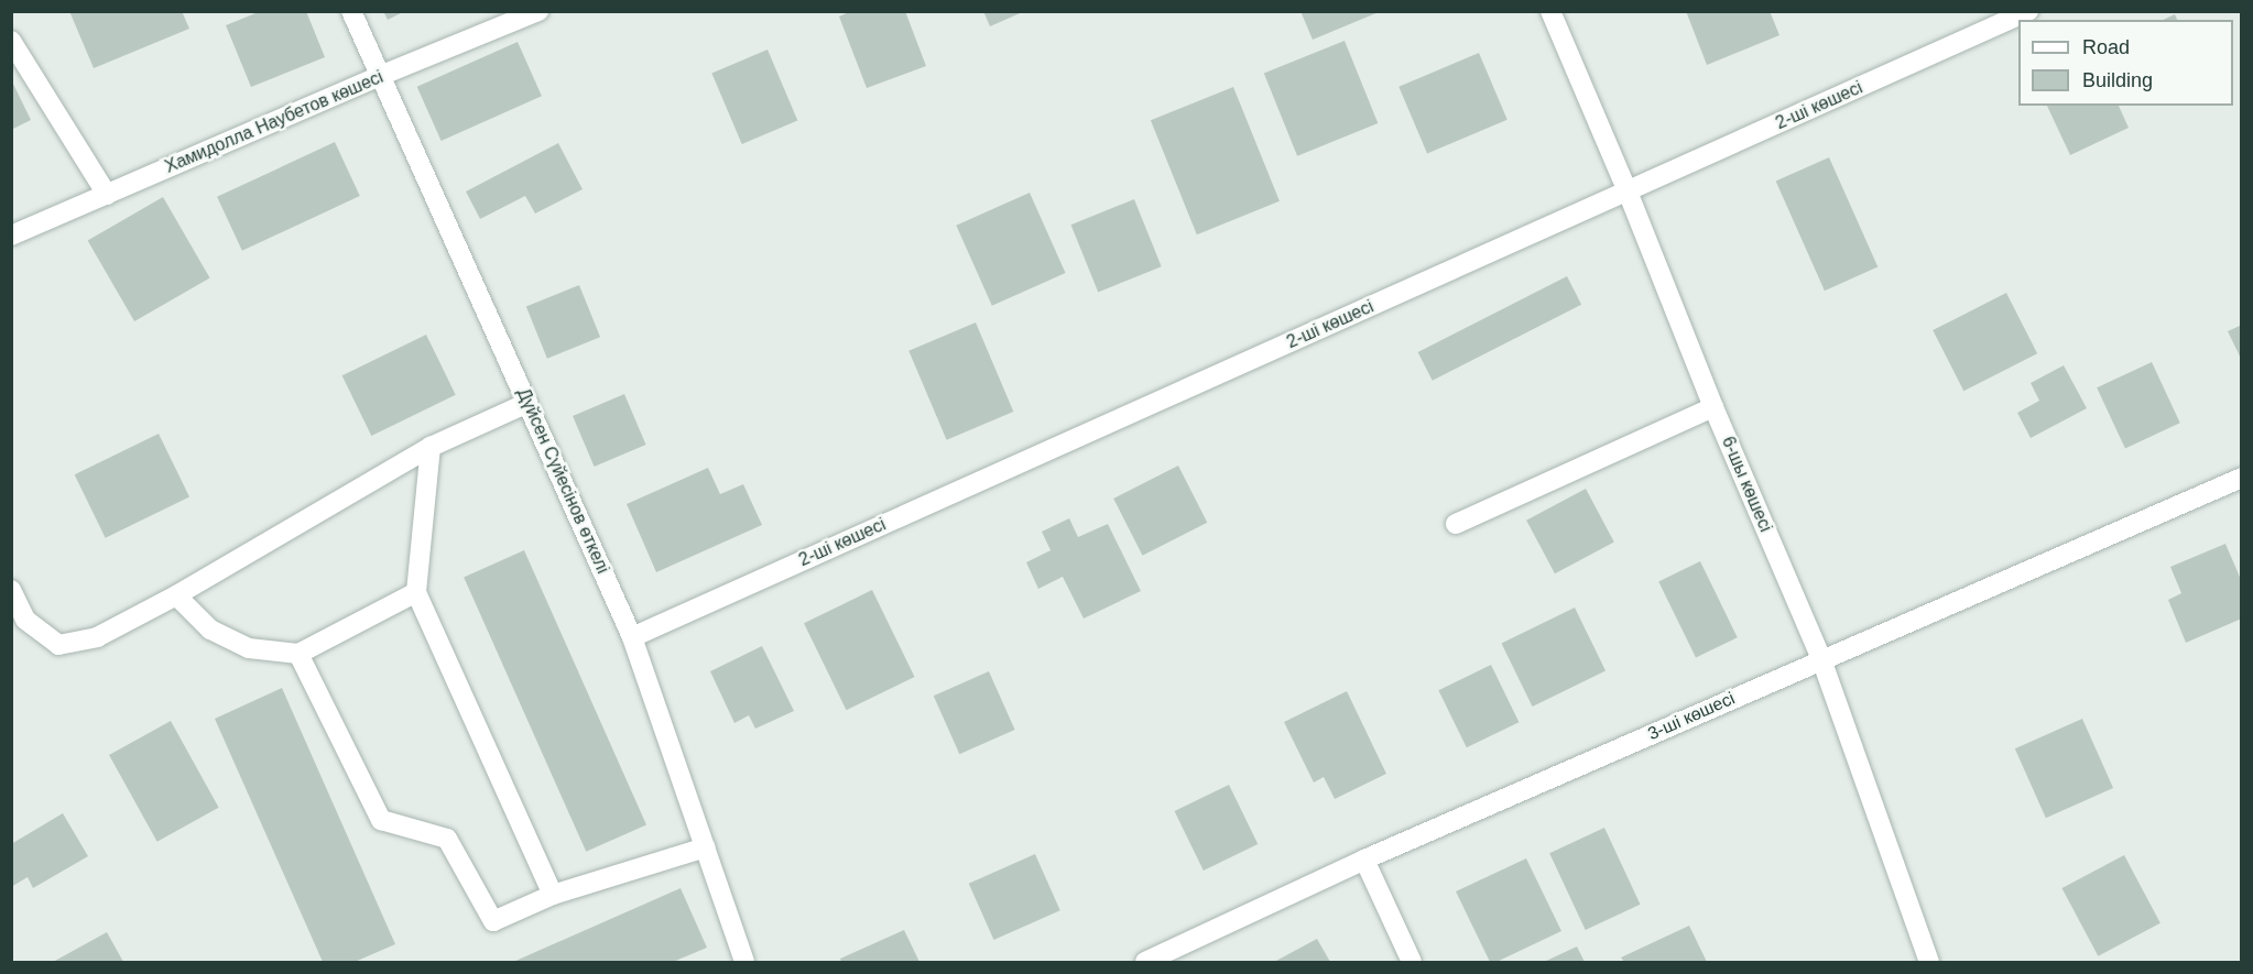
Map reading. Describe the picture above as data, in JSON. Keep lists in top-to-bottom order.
{
  "streets": {
    "street": [
      "2-ші көшесі",
      "Хамидолла Наубетов көшесі",
      "Дүйсен Сүйесінов өткелі",
      "6-шы көшесі",
      "3-ші көшесі"
    ]
  },
  "crossings": [
    ["2-ші көшесі", "Дүйсен Сүйесінов өткелі"],
    ["2-ші көшесі", "6-шы көшесі"],
    ["Хамидолла Наубетов көшесі", "Дүйсен Сүйесінов өткелі"],
    ["6-шы көшесі", "3-ші көшесі"]
  ],
  "legend": ["Road", "Building"]
}
